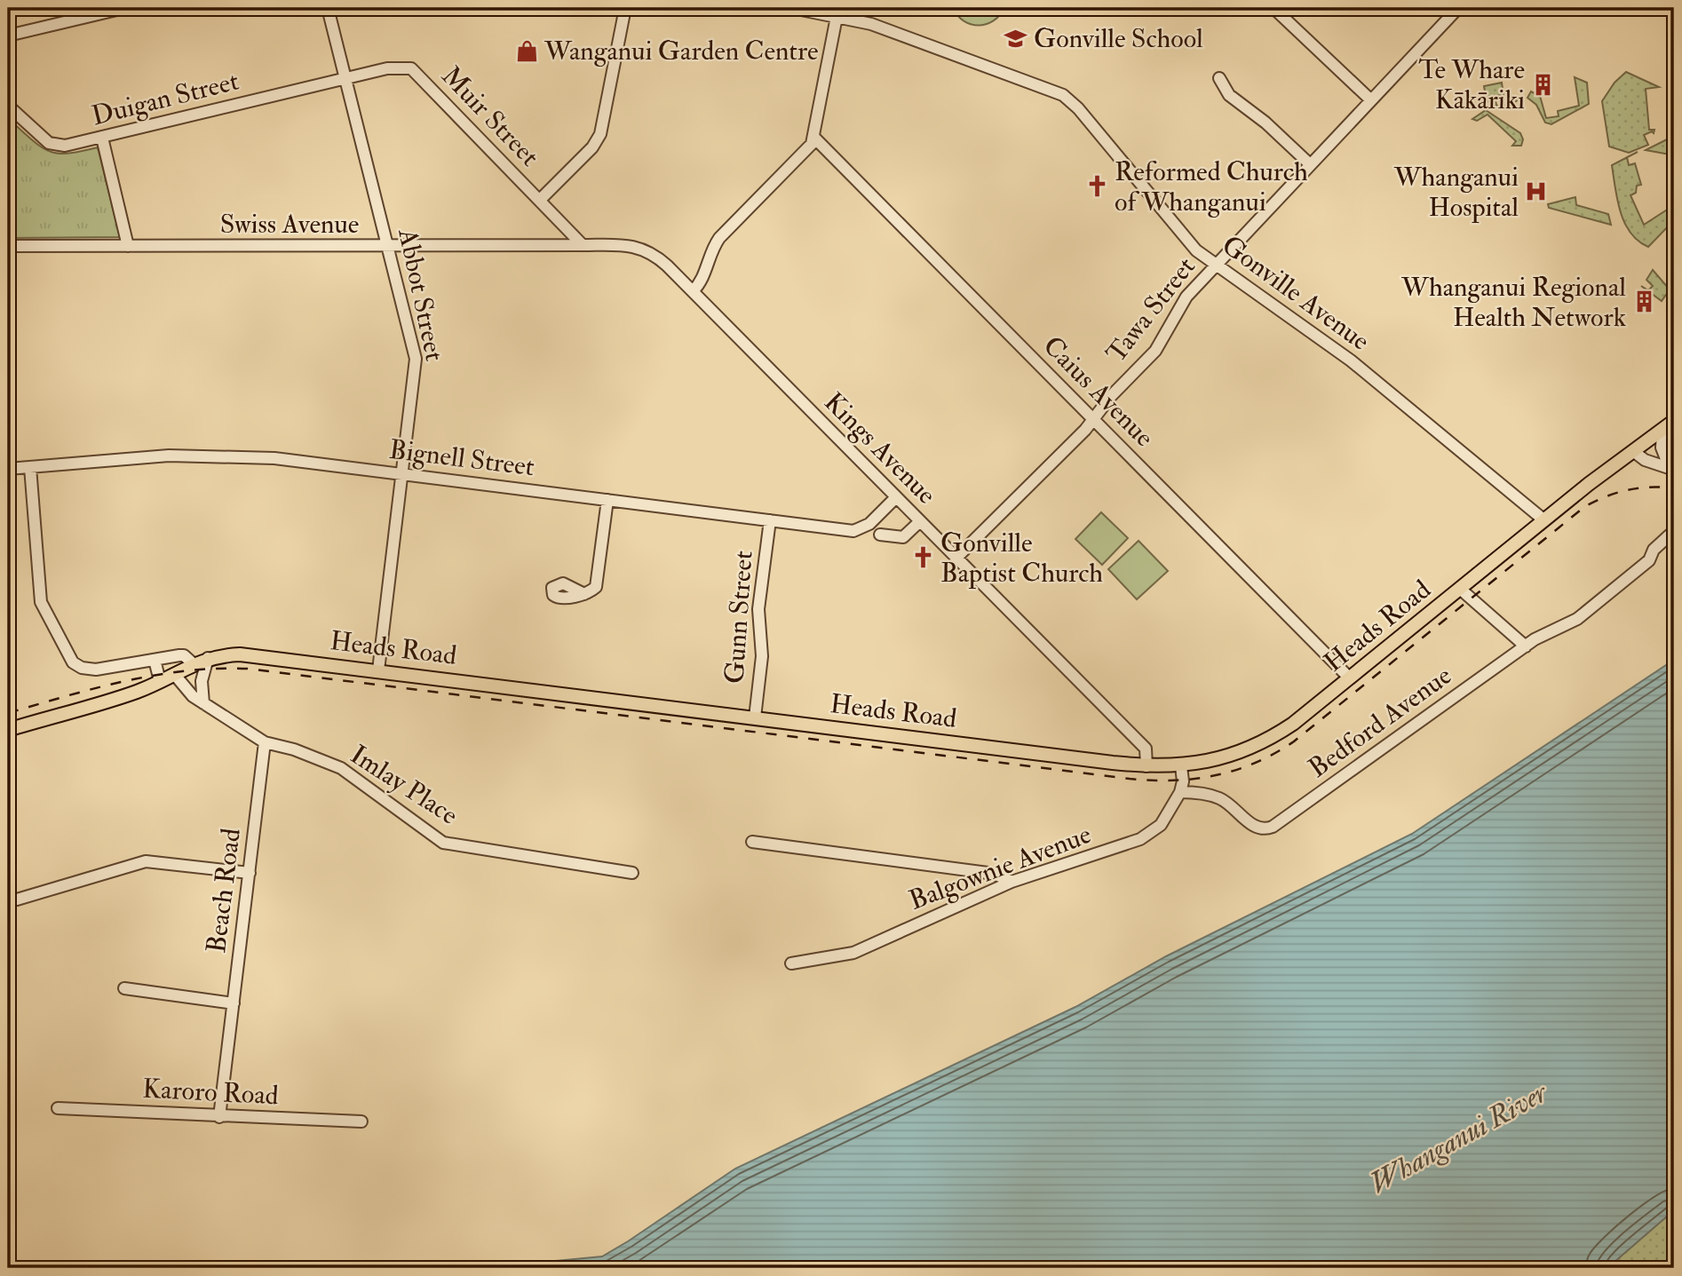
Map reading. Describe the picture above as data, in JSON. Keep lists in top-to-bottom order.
{
  "streets": {
    "main road": ["Heads Road"],
    "street": [
      "Duigan Street",
      "Muir Street",
      "Swiss Avenue",
      "Gonville Avenue",
      "Abbot Street",
      "Tawa Street",
      "Caius Avenue",
      "Kings Avenue",
      "Bignell Street",
      "Gunn Street",
      "Bedford Avenue",
      "Imlay Place",
      "Balgownie Avenue",
      "Beach Road",
      "Karoro Road"
    ]
  },
  "crossings": [
    ["Duigan Street", "Muir Street"],
    ["Duigan Street", "Abbot Street"],
    ["Muir Street", "Swiss Avenue"],
    ["Muir Street", "Abbot Street"],
    ["Swiss Avenue", "Abbot Street"],
    ["Swiss Avenue", "Kings Avenue"],
    ["Gonville Avenue", "Tawa Street"],
    ["Gonville Avenue", "Heads Road"],
    ["Abbot Street", "Bignell Street"],
    ["Abbot Street", "Heads Road"],
    ["Tawa Street", "Caius Avenue"],
    ["Tawa Street", "Kings Avenue"],
    ["Caius Avenue", "Heads Road"],
    ["Kings Avenue", "Bignell Street"],
    ["Kings Avenue", "Heads Road"],
    ["Bignell Street", "Gunn Street"],
    ["Gunn Street", "Heads Road"],
    ["Heads Road", "Balgownie Avenue"],
    ["Bedford Avenue", "Balgownie Avenue"],
    ["Imlay Place", "Beach Road"],
    ["Beach Road", "Karoro Road"]
  ],
  "water": ["Whanganui River"],
  "places": {
    "school or university": ["Gonville School"],
    "shop": ["Wanganui Garden Centre"],
    "building": ["Te Whare Kākāriki", "Whanganui Regional Health Network"],
    "church": ["Reformed Church of Whanganui", "Gonville Baptist Church"],
    "hospital": ["Whanganui Hospital"]
  }
}
